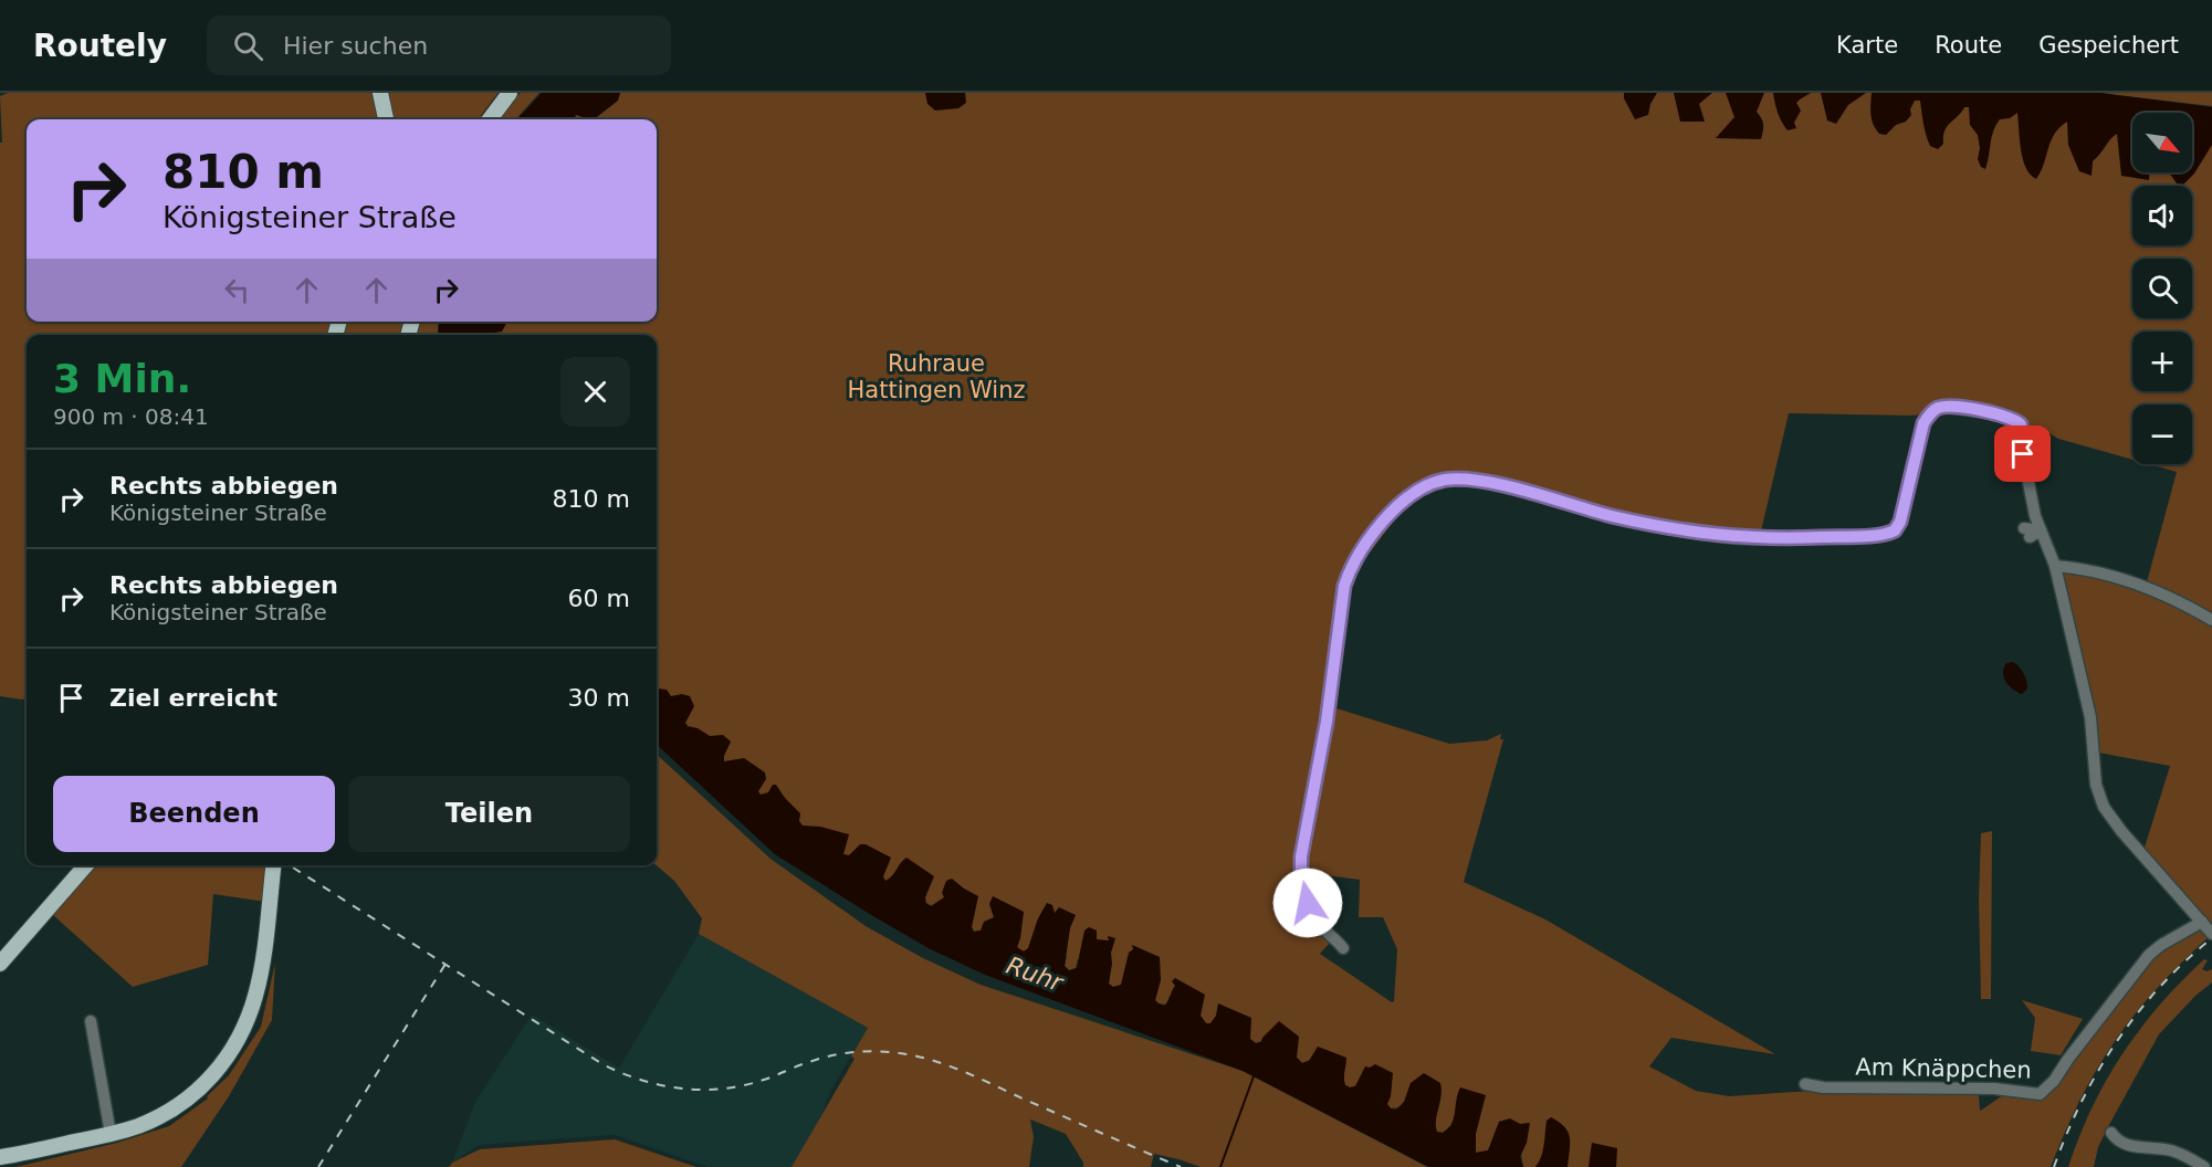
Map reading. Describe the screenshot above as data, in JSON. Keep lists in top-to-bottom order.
{
  "streets": {
    "street": ["Am Knäppchen"]
  },
  "water": ["Ruhr"],
  "parks": ["Ruhraue Hattingen Winz"],
  "north": "bottom right",
  "page": {
    "header": "Routely",
    "search": "Hier suchen",
    "nav": ["Karte", "Route", "Gespeichert"],
    "map_buttons": ["+", "−"],
    "turn": ["810 m", "Königsteiner Straße"],
    "heading": ["3 Min.", "900 m · 08:41"],
    "list": [
      {
        "name": "Rechts abbiegen",
        "note": "Königsteiner Straße",
        "value": "810 m"
      },
      {
        "name": "Rechts abbiegen",
        "note": "Königsteiner Straße",
        "value": "60 m"
      },
      {
        "name": "Ziel erreicht",
        "value": "30 m"
      }
    ],
    "buttons": ["Beenden", "Teilen"]
  }
}
